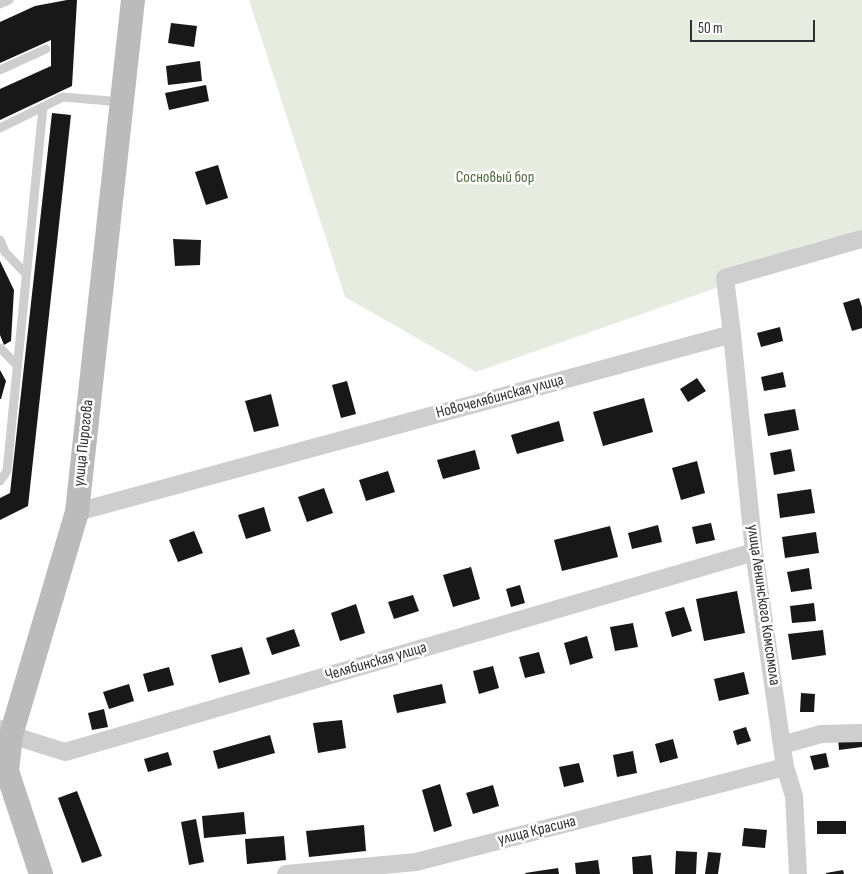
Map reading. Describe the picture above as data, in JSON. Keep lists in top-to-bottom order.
{
  "streets": {
    "street": [
      "Новочелябинская улица",
      "улица Пирогова",
      "улица Ленинского Комсомола",
      "Челябинская улица",
      "улица Красина"
    ]
  },
  "crossings": [
    ["Новочелябинская улица", "улица Пирогова"],
    ["Новочелябинская улица", "улица Ленинского Комсомола"],
    ["улица Пирогова", "Челябинская улица"],
    ["улица Ленинского Комсомола", "Челябинская улица"],
    ["улица Ленинского Комсомола", "улица Красина"]
  ],
  "parks": ["Сосновый бор"],
  "scale_bar": "50 m"
}
